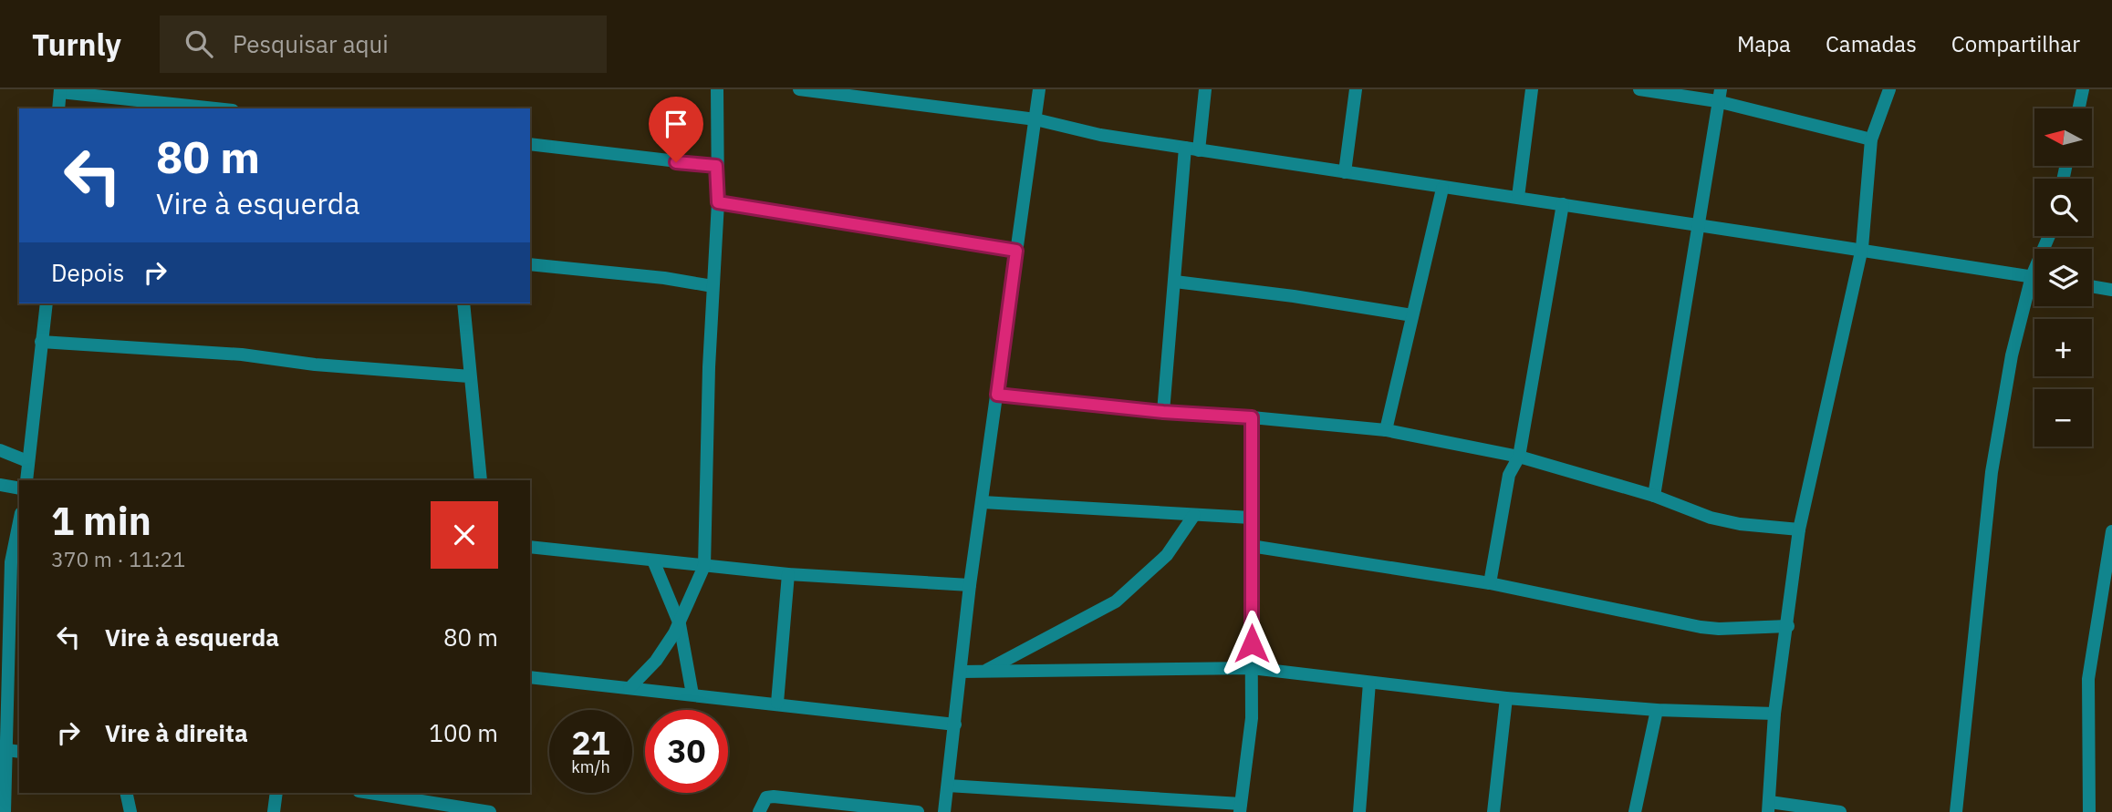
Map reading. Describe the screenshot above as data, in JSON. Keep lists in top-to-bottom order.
{
  "north": "left",
  "page": {
    "header": "Turnly",
    "search": "Pesquisar aqui",
    "nav": ["Mapa", "Camadas", "Compartilhar"],
    "map_buttons": ["+", "−"],
    "turn": ["80 m", "Vire à esquerda"],
    "then": "Depois",
    "heading": ["1 min", "370 m · 11:21"],
    "list": [
      {
        "name": "Vire à esquerda",
        "value": "80 m"
      },
      {
        "name": "Vire à direita",
        "value": "100 m"
      }
    ],
    "speed": "21 km/h",
    "limit": "30"
  }
}
